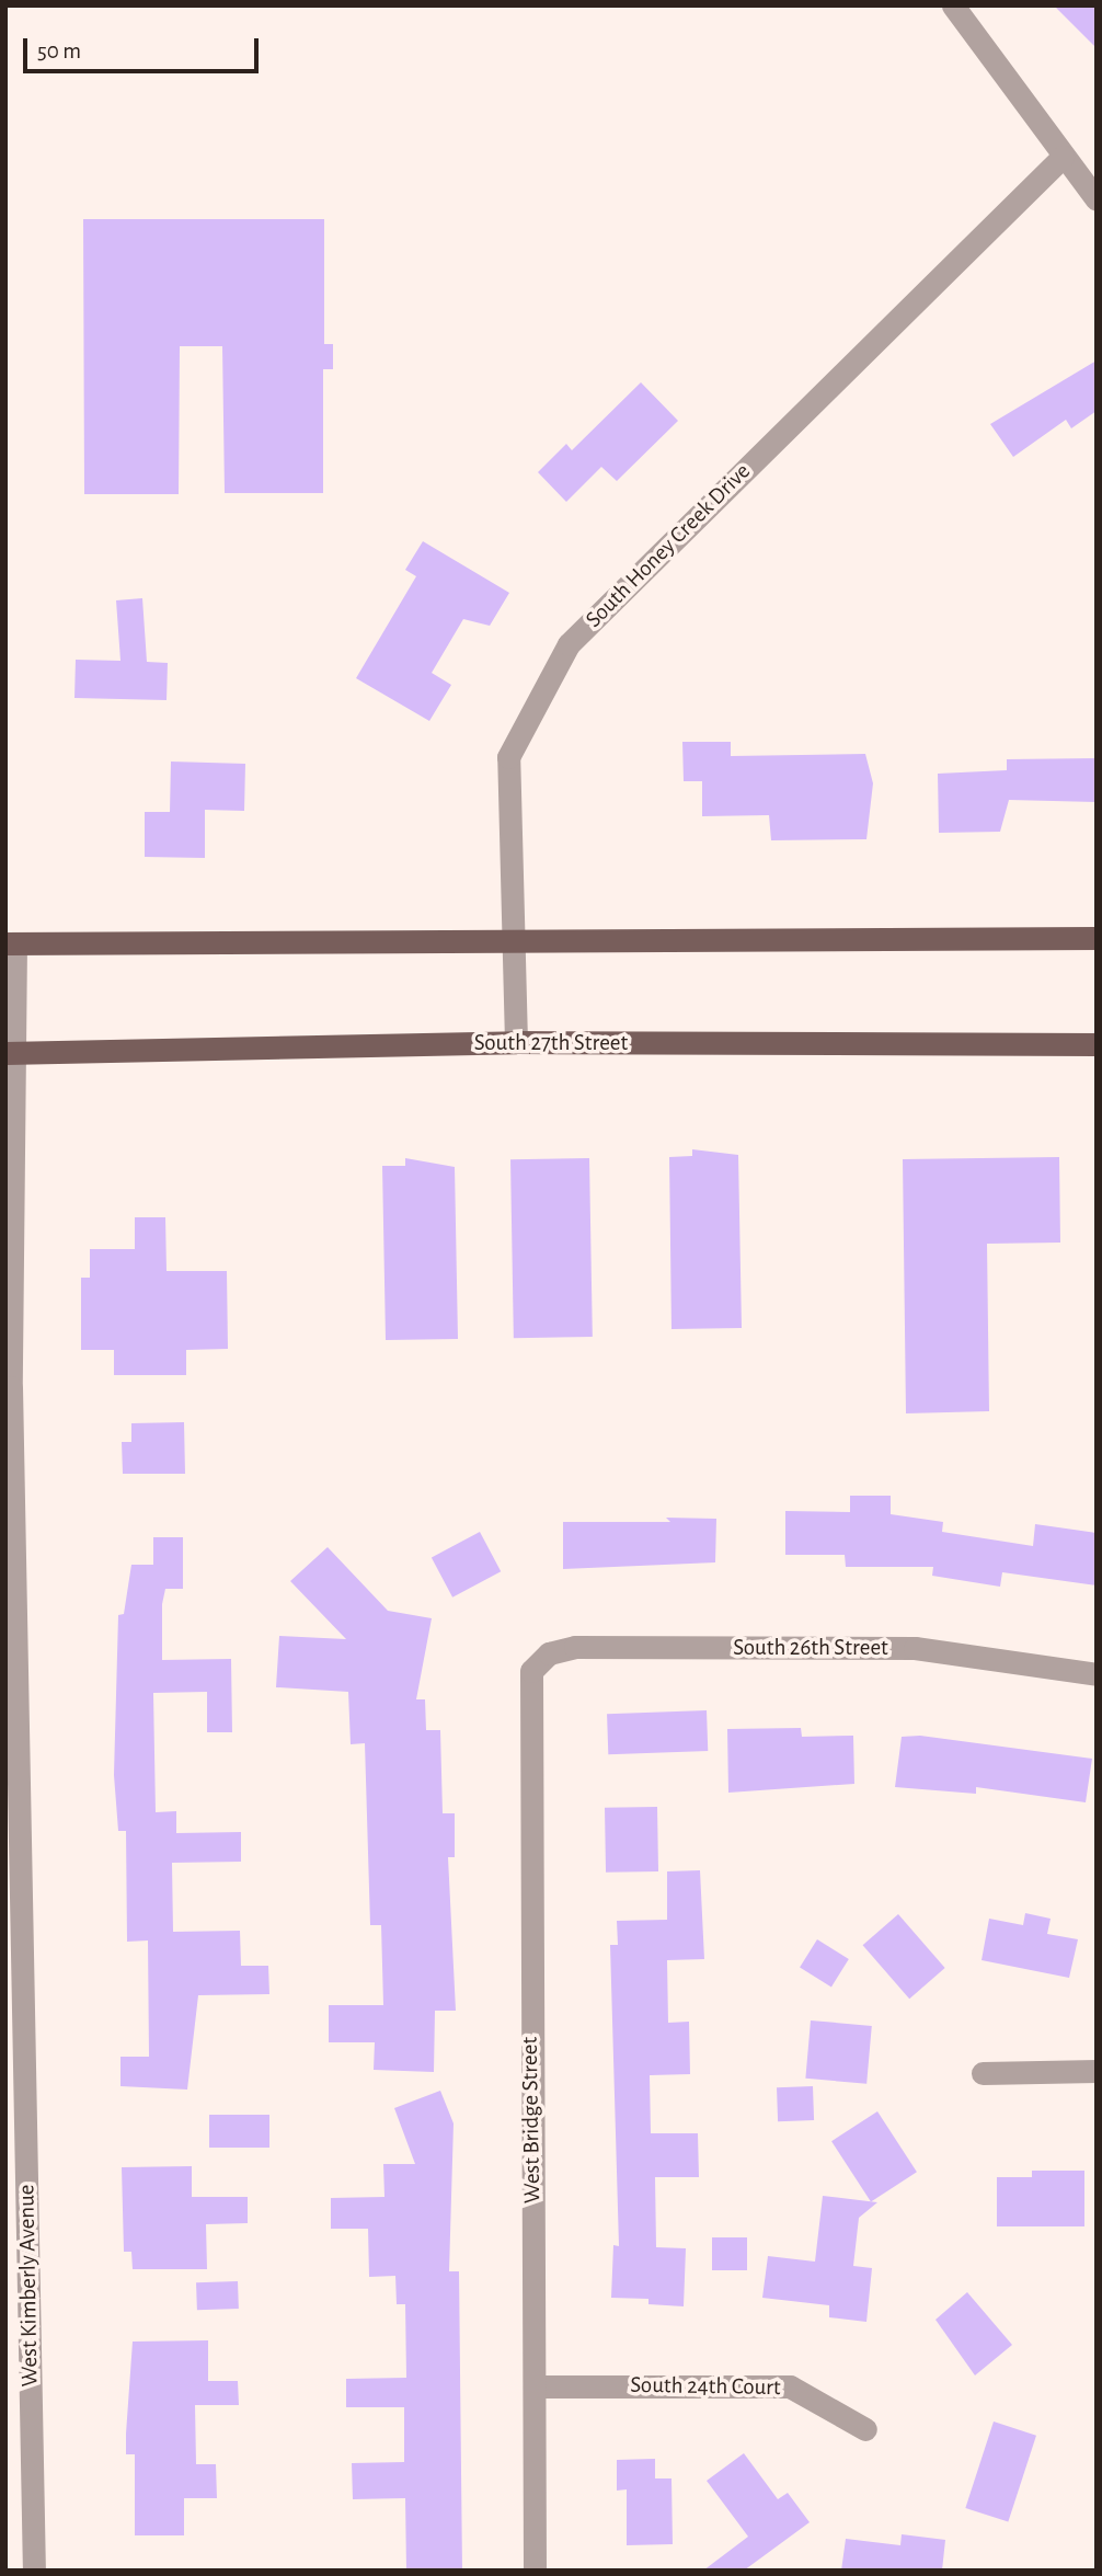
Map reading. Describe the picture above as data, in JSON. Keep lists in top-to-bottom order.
{
  "streets": {
    "main road": ["South 27th Street"],
    "street": [
      "South Honey Creek Drive",
      "South 26th Street",
      "West Bridge Street",
      "West Kimberly Avenue",
      "South 24th Court"
    ]
  },
  "crossings": [
    ["South Honey Creek Drive", "South 27th Street"],
    ["South 27th Street", "West Kimberly Avenue"],
    ["South 26th Street", "West Bridge Street"],
    ["West Bridge Street", "South 24th Court"]
  ],
  "scale_bar": "50 m"
}
